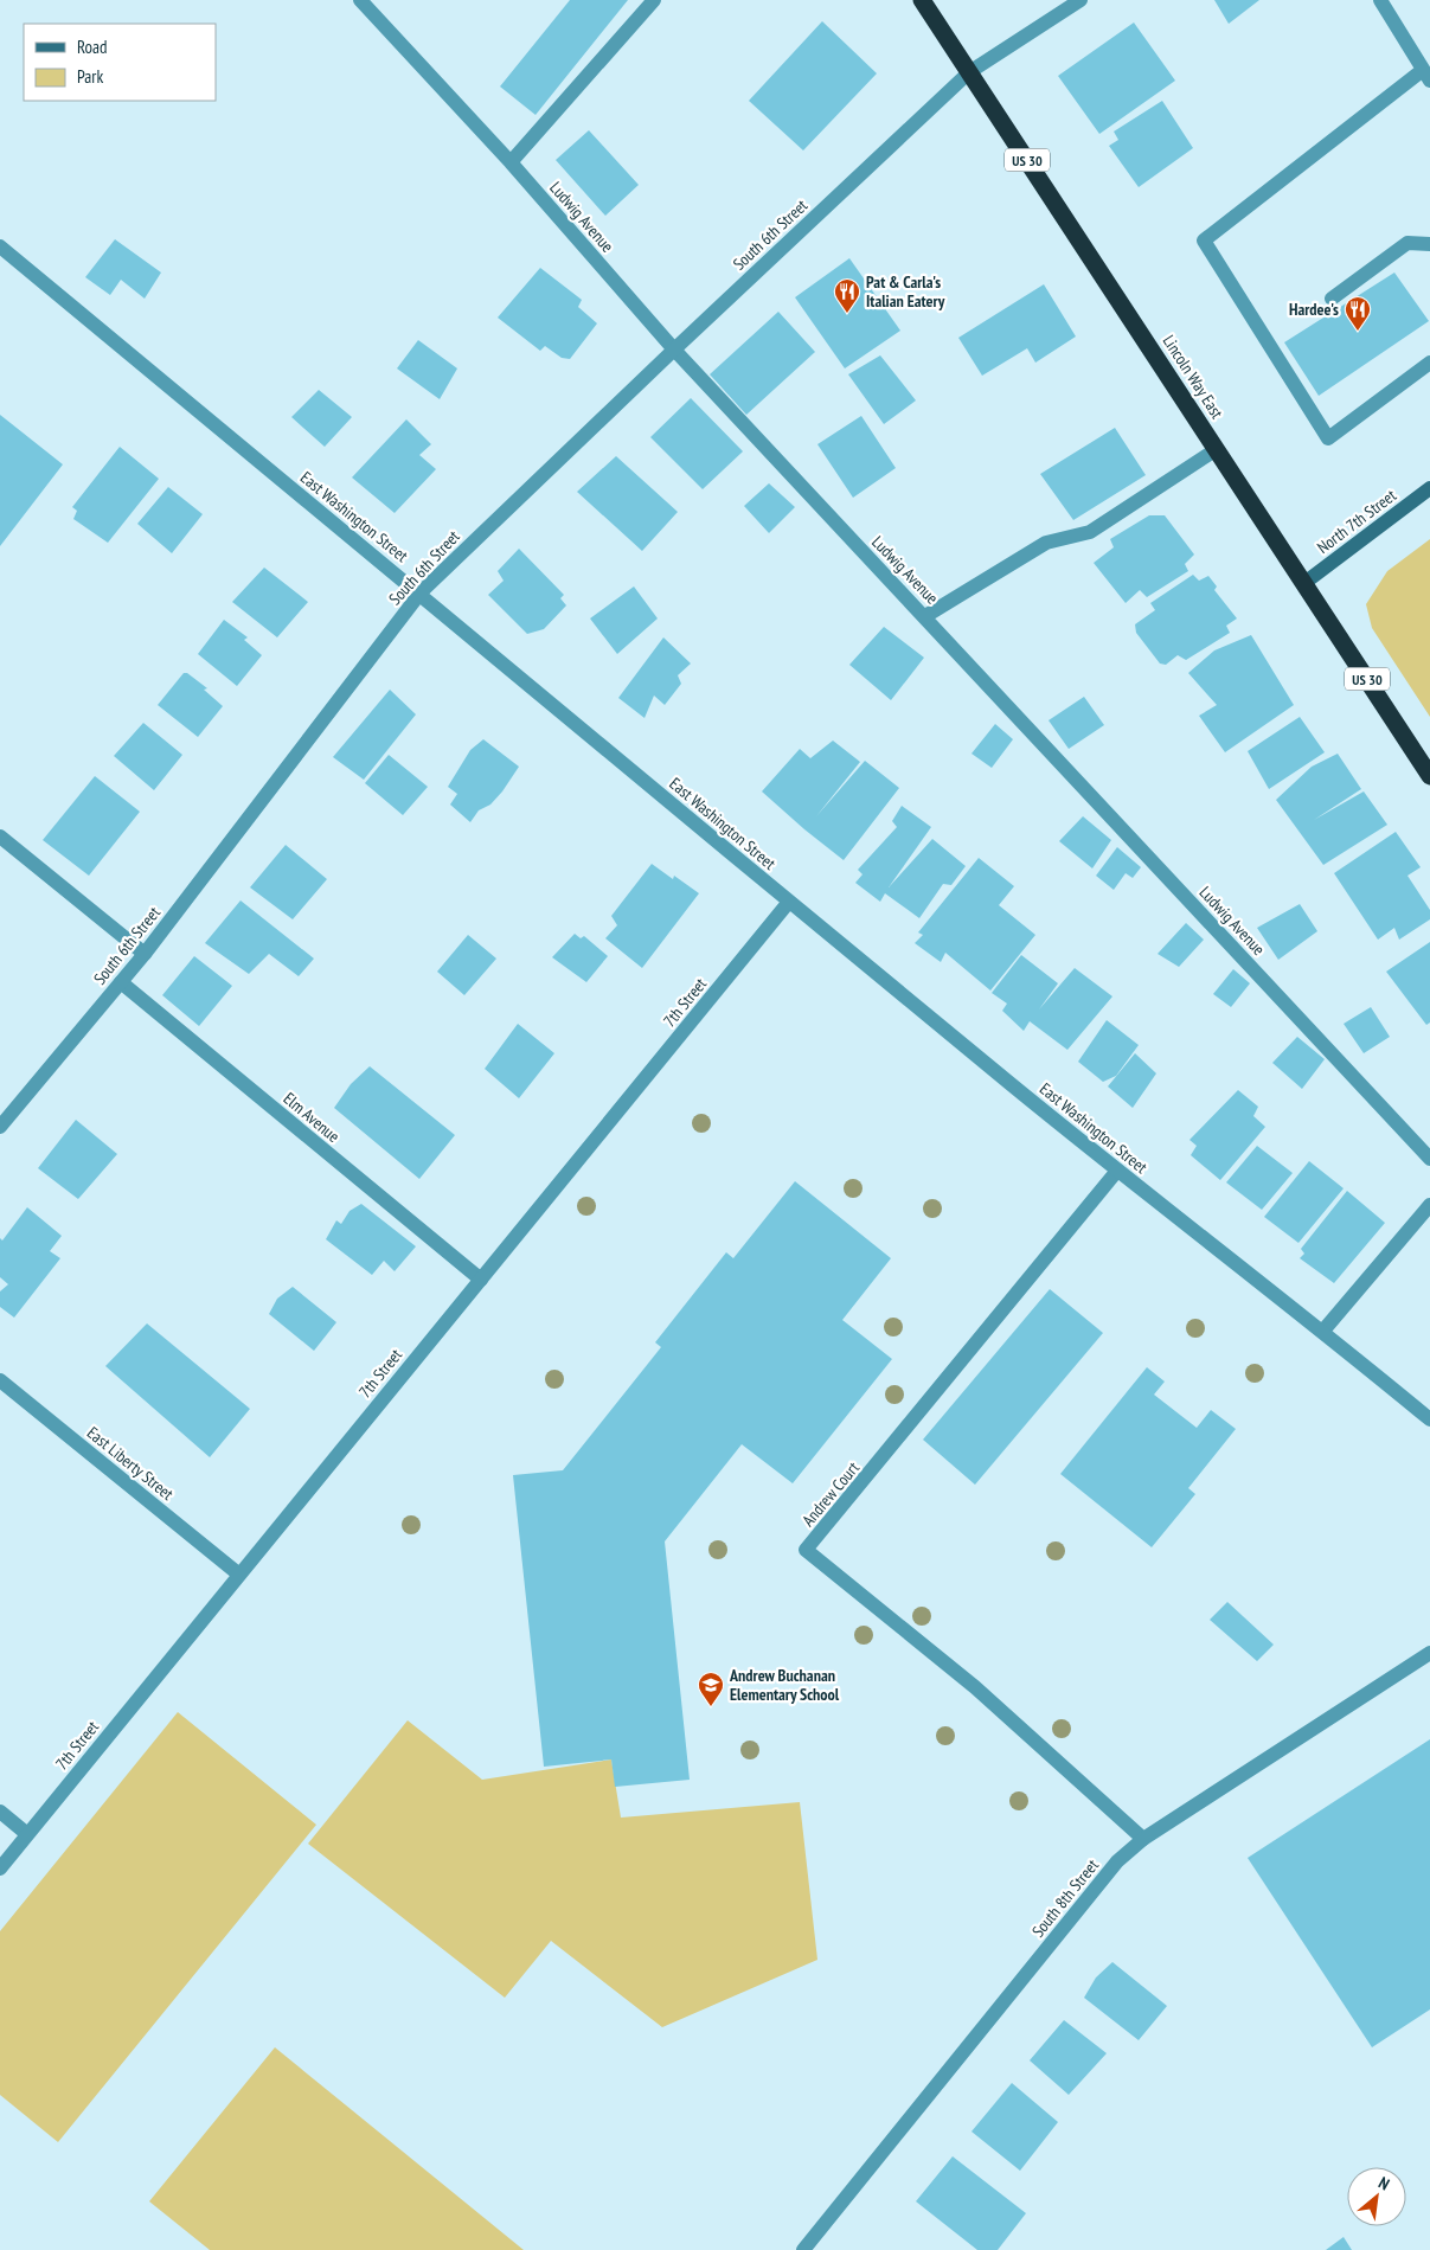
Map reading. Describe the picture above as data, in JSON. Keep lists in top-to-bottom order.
{
  "streets": {
    "highway": ["US 30", "Lincoln Way East"],
    "street": [
      "Ludwig Avenue",
      "South 6th Street",
      "East Washington Street",
      "North 7th Street",
      "7th Street",
      "Elm Avenue",
      "East Liberty Street",
      "Andrew Court",
      "South 8th Street"
    ]
  },
  "crossings": [
    ["Ludwig Avenue", "South 6th Street"],
    ["South 6th Street", "Lincoln Way East"],
    ["South 6th Street", "East Washington Street"],
    ["South 6th Street", "Elm Avenue"],
    ["Lincoln Way East", "North 7th Street"],
    ["East Washington Street", "7th Street"],
    ["East Washington Street", "Andrew Court"],
    ["7th Street", "Elm Avenue"],
    ["7th Street", "East Liberty Street"],
    ["Andrew Court", "South 8th Street"]
  ],
  "places": {
    "restaurant": ["Pat & Carla's Italian Eatery", "Hardee's"],
    "school or university": ["Andrew Buchanan Elementary School"]
  },
  "legend": ["Road", "Park"],
  "north": "top right"
}
